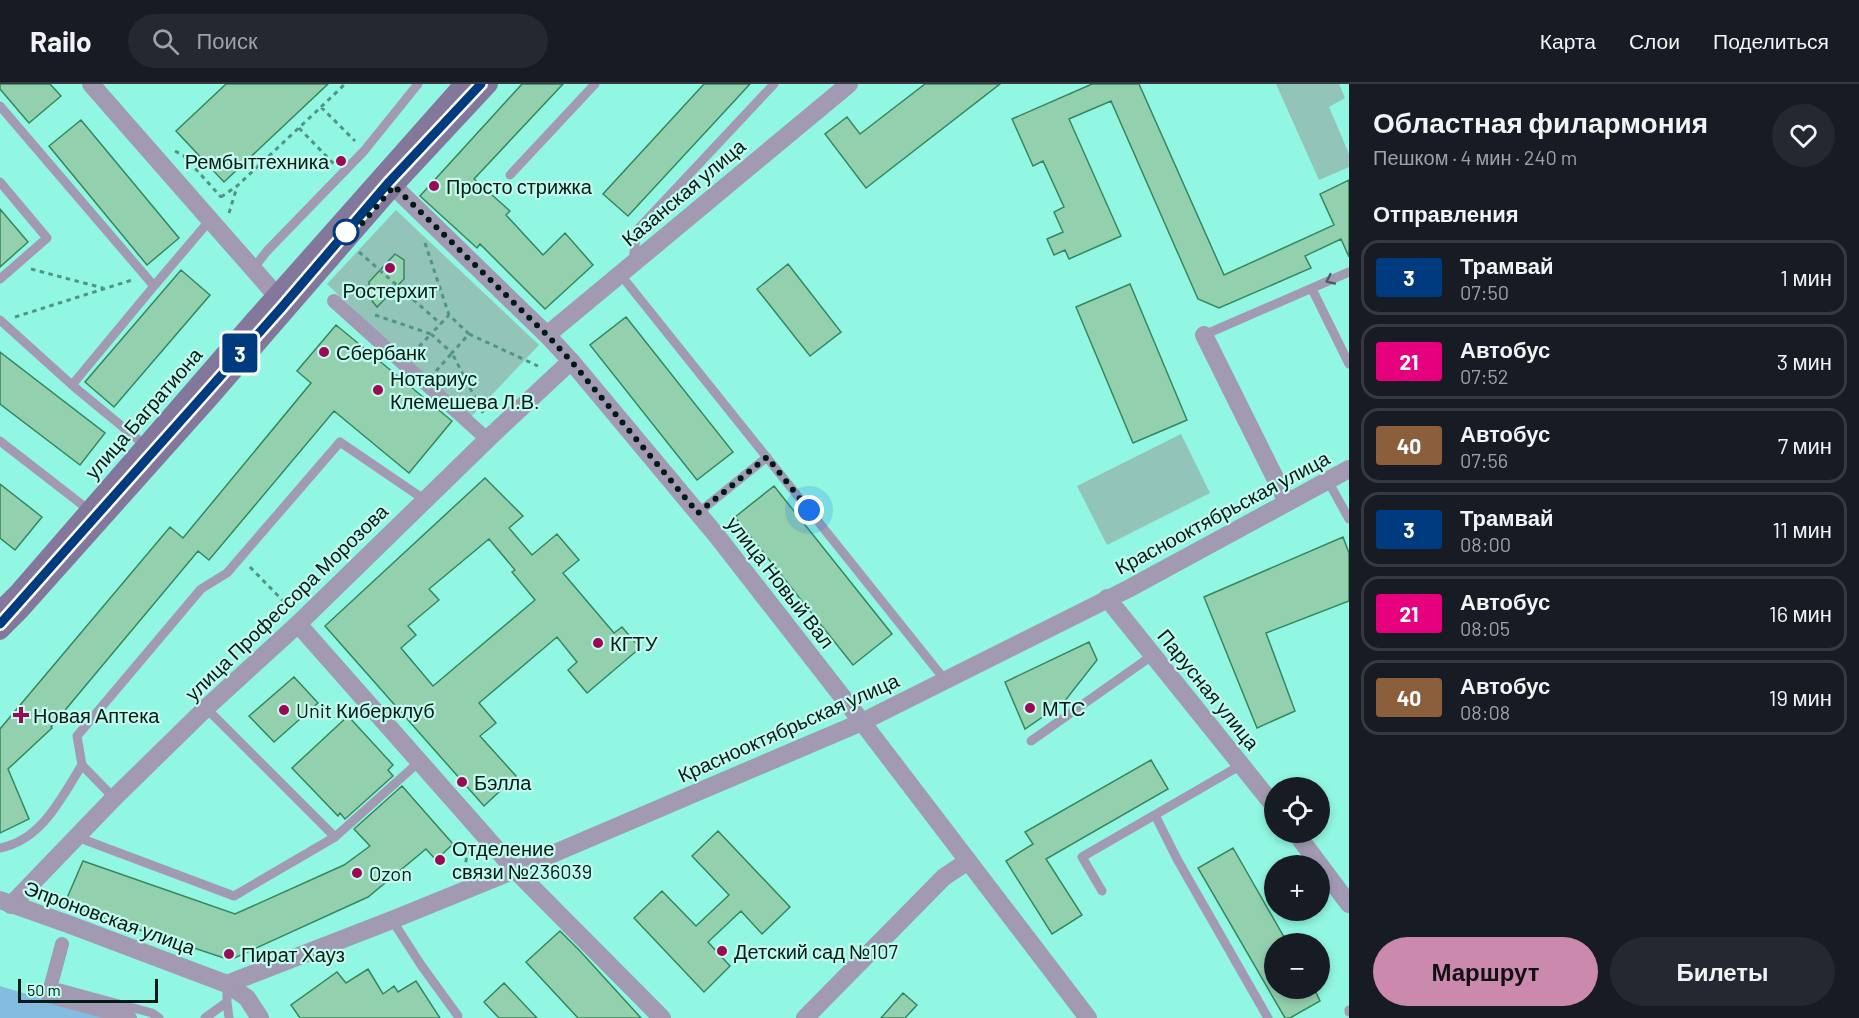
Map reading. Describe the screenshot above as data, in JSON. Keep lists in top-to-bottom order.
{
  "streets": {
    "main road": ["улица Багратиона"],
    "street": [
      "Казанская улица",
      "Краснооктябрьская улица",
      "улица Новый Вал",
      "улица Профессора Морозова",
      "Парусная улица",
      "Эпроновская улица"
    ]
  },
  "crossings": [
    ["Казанская улица", "улица Новый Вал"],
    ["улица Багратиона", "улица Новый Вал"],
    ["Краснооктябрьская улица", "улица Новый Вал"],
    ["Краснооктябрьская улица", "Парусная улица"],
    ["Краснооктябрьская улица", "Эпроновская улица"],
    ["улица Новый Вал", "улица Профессора Морозова"],
    ["улица Профессора Морозова", "Эпроновская улица"]
  ],
  "places": {
    "other": [
      "Рембыттехника",
      "Просто стрижка",
      "Ростерхит",
      "Сбербанк",
      "Нотариус Клемешева Л.В.",
      "КГТУ",
      "МТС",
      "Unit Киберклуб",
      "Бэлла",
      "Отделение связи №236039",
      "Ozon",
      "Детский сад №107",
      "Пират Хауз"
    ],
    "health": ["Новая Аптека"]
  },
  "lines": ["tram line 3"],
  "scale_bar": "50 m",
  "page": {
    "header": "Railo",
    "search": "Поиск",
    "nav": ["Карта", "Слои", "Поделиться"],
    "on_map": "3",
    "heading": [
      ["Областная филармония", "Пешком · 4 мин · 240 m"],
      "Отправления"
    ],
    "list": [
      {
        "mark": "3",
        "name": "Трамвай",
        "note": "07:50",
        "value": "1 мин"
      },
      {
        "mark": "21",
        "name": "Автобус",
        "note": "07:52",
        "value": "3 мин"
      },
      {
        "mark": "40",
        "name": "Автобус",
        "note": "07:56",
        "value": "7 мин"
      },
      {
        "mark": "3",
        "name": "Трамвай",
        "note": "08:00",
        "value": "11 мин"
      },
      {
        "mark": "21",
        "name": "Автобус",
        "note": "08:05",
        "value": "16 мин"
      },
      {
        "mark": "40",
        "name": "Автобус",
        "note": "08:08",
        "value": "19 мин"
      }
    ],
    "map_buttons": ["+", "−"],
    "buttons": ["Маршрут", "Билеты"],
    "scale": "50 m"
  }
}
